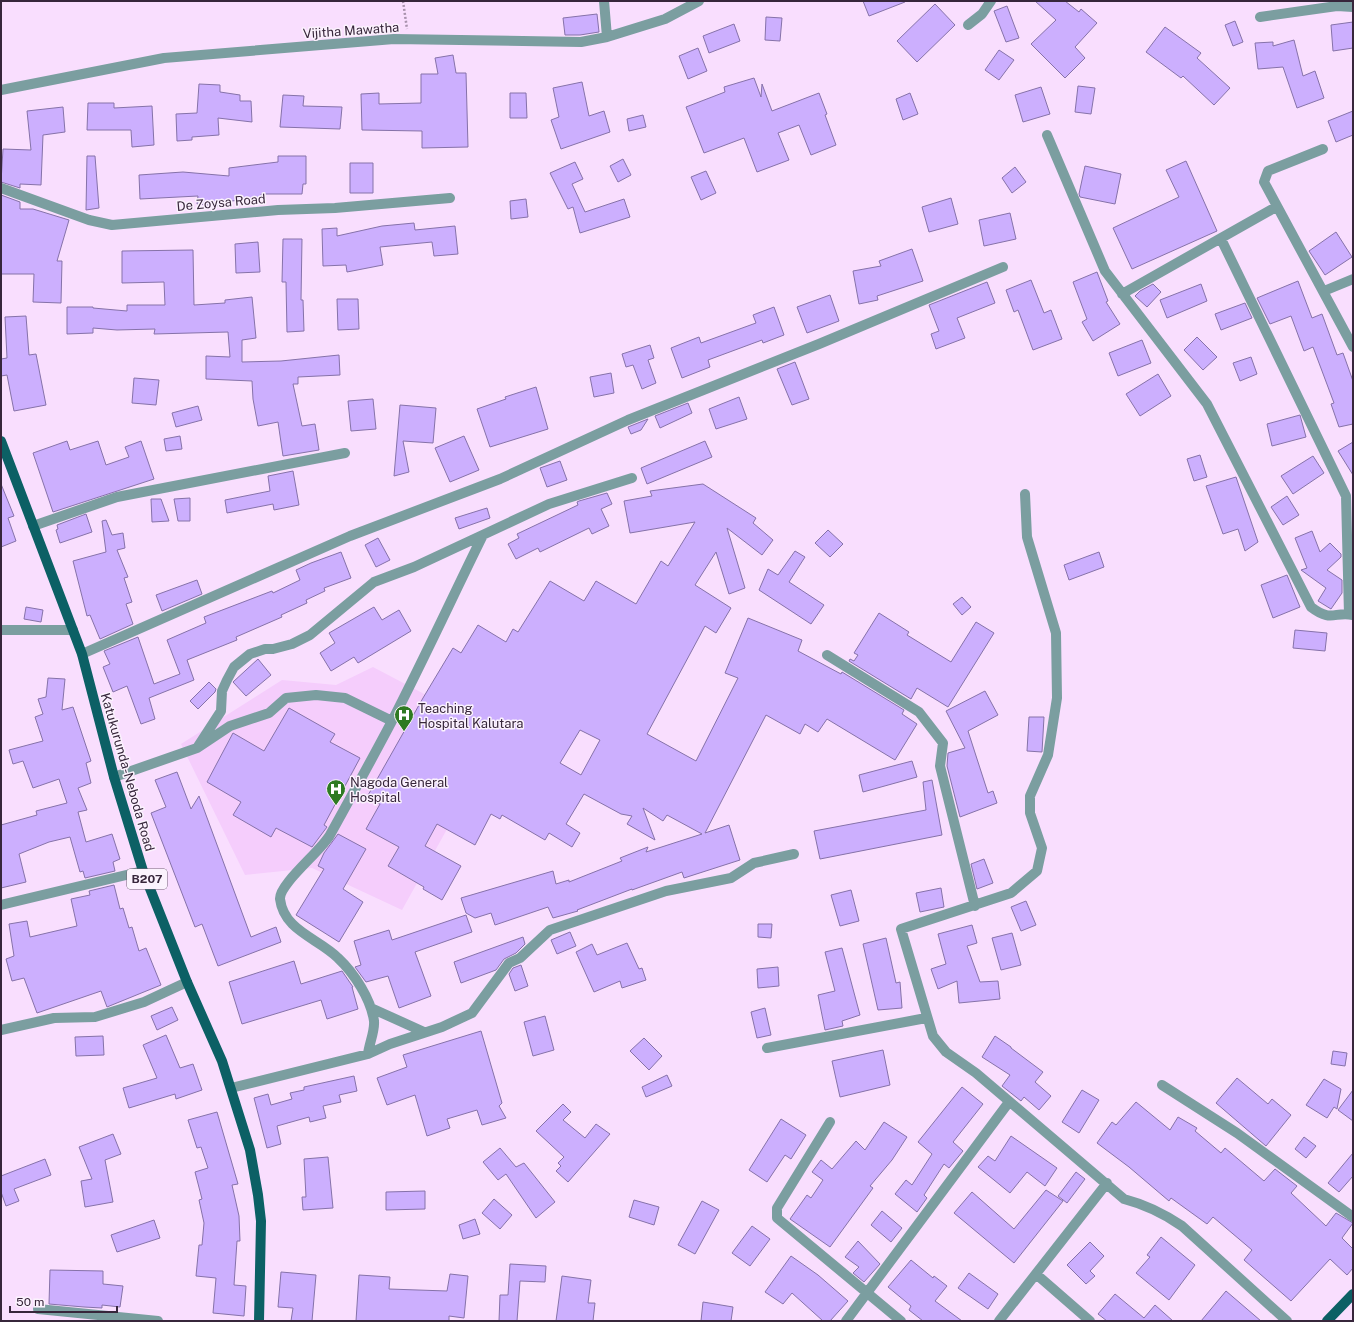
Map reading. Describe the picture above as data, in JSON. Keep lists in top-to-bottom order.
{
  "streets": {
    "main road": ["Katukurunda-Neboda Road", "B207"],
    "street": ["Vijitha Mawatha", "De Zoysa Road"]
  },
  "places": {
    "hospital": ["Teaching Hospital Kalutara", "Nagoda General Hospital"]
  },
  "scale_bar": "50 m"
}
